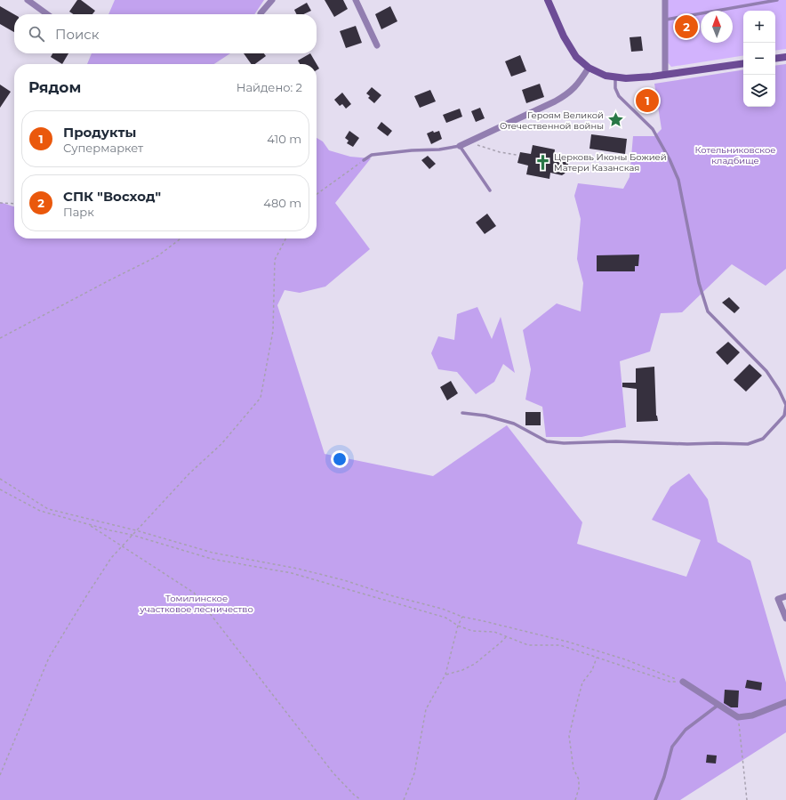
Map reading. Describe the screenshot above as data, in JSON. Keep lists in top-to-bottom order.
{
  "parks": ["Котельниковское кладбище", "Томилинское участковое лесничество"],
  "places": {
    "place": ["Героям Великой Отечественной войны"],
    "church": ["Церковь Иконы Божией Матери Казанская"]
  },
  "north": "top",
  "page": {
    "map_buttons": ["+", "−"],
    "pins": ["2", "1"],
    "search": "Поиск",
    "heading": ["Рядом", "Найдено: 2"],
    "list": [
      {
        "mark": "1",
        "name": "Продукты",
        "note": "Супермаркет",
        "value": "410 m"
      },
      {
        "mark": "2",
        "name": "СПК \"Восход\"",
        "note": "Парк",
        "value": "480 m"
      }
    ]
  }
}
